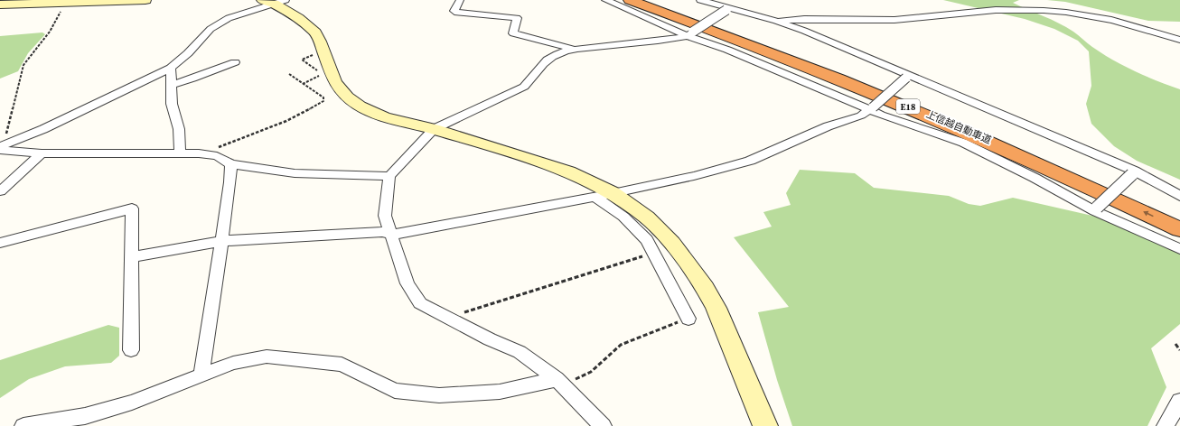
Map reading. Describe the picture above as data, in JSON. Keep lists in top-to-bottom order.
{
  "streets": {
    "highway": ["E18", "上信越自動車道"]
  }
}
